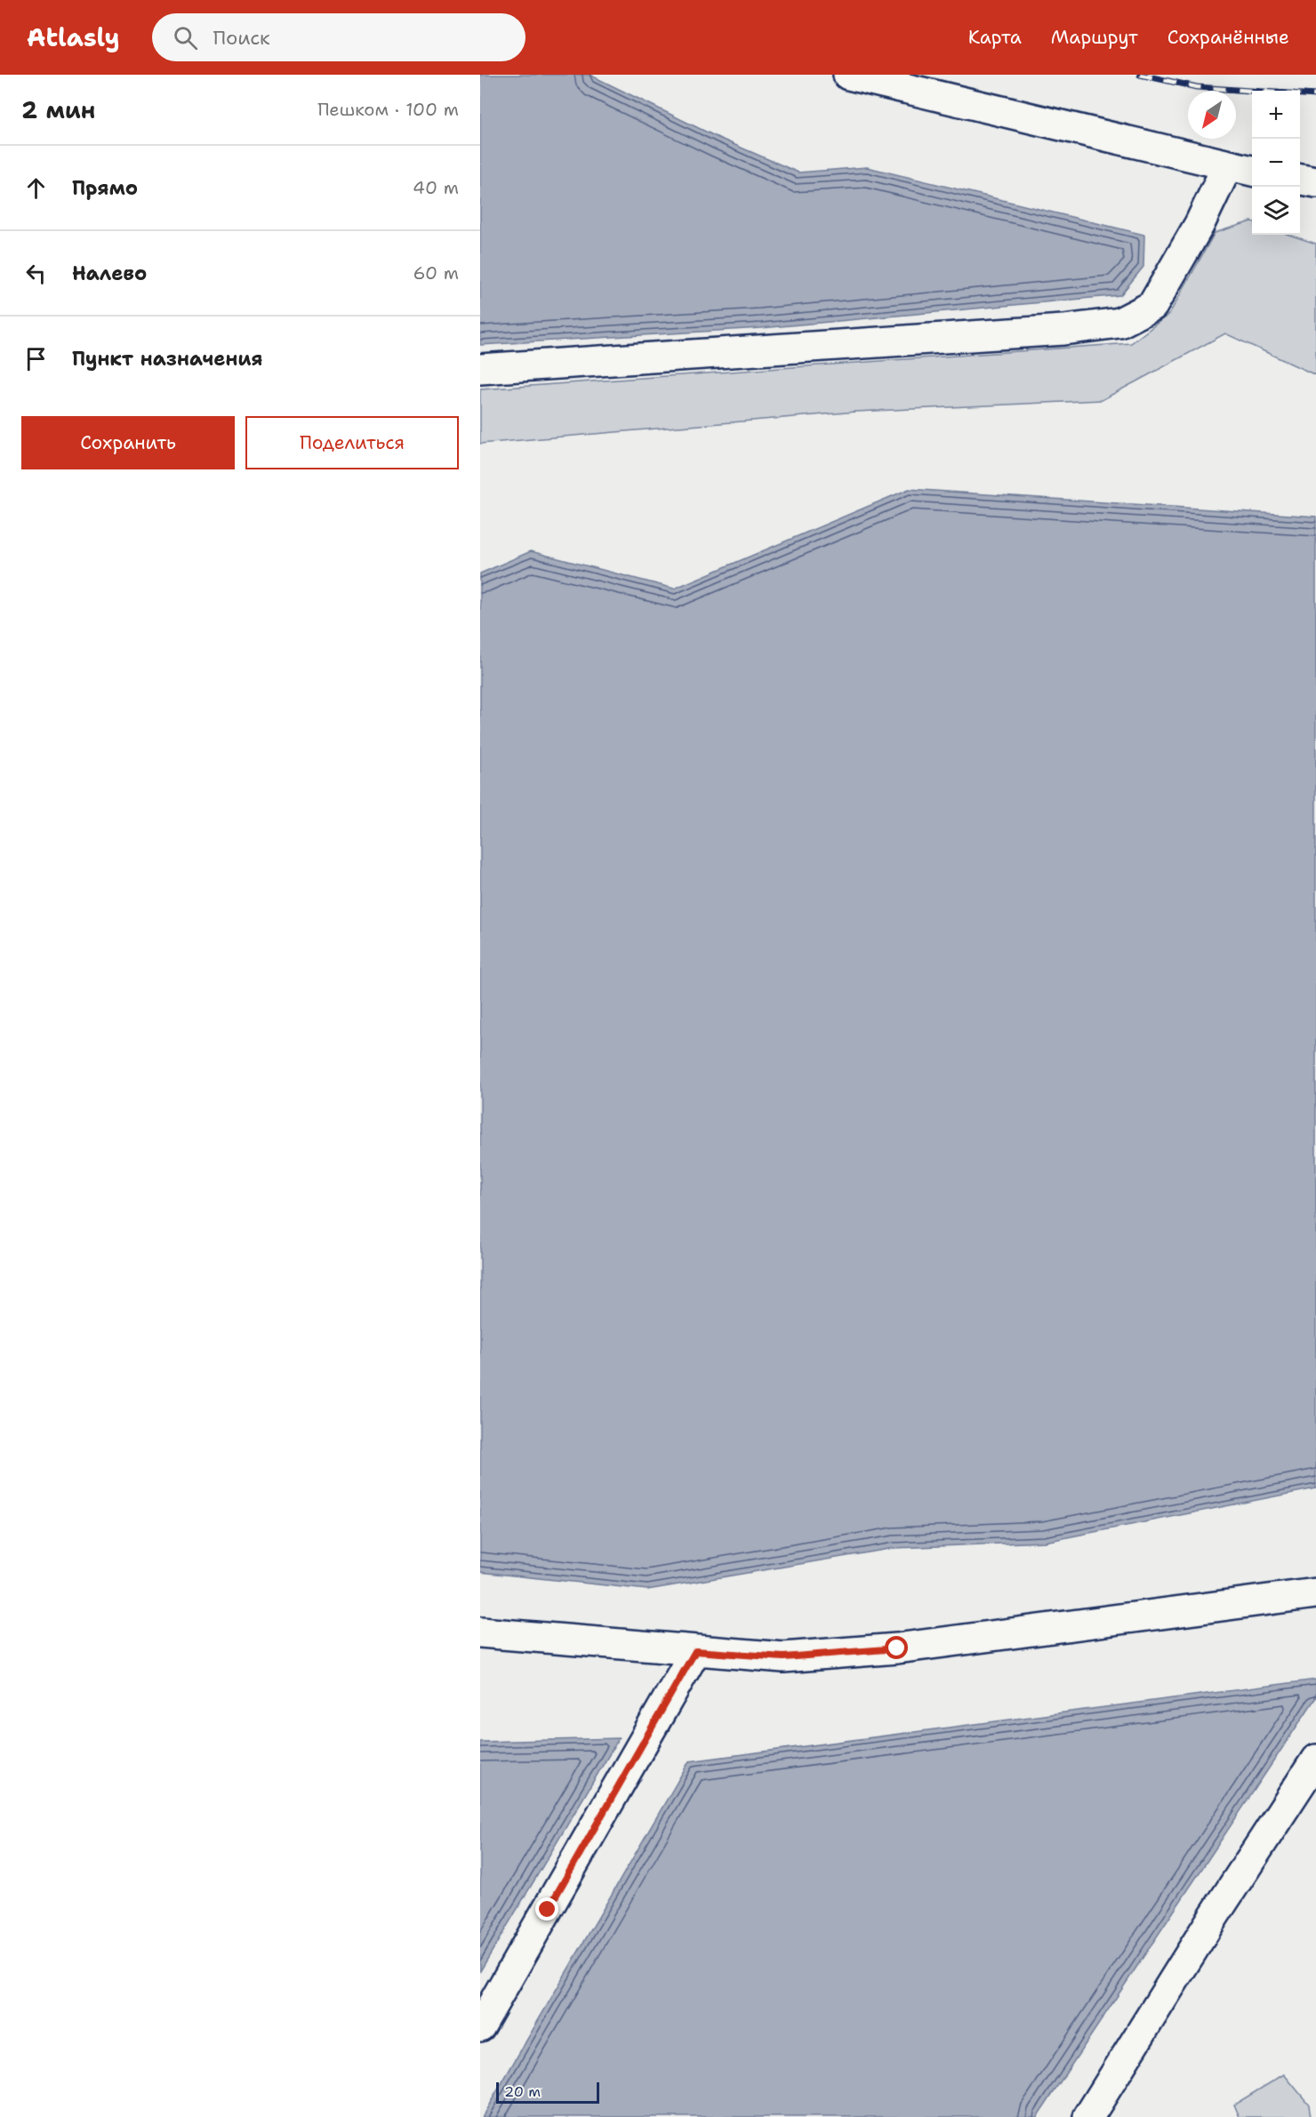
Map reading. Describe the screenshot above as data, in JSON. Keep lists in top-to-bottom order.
{
  "scale_bar": "20 m",
  "north": "bottom left",
  "page": {
    "header": "Atlasly",
    "search": "Поиск",
    "nav": ["Карта", "Маршрут", "Сохранённые"],
    "heading": ["2 мин", "Пешком · 100 m"],
    "map_buttons": ["+", "−"],
    "list": [
      ["Прямо", "40 m"],
      ["Налево", "60 m"],
      "Пункт назначения"
    ],
    "buttons": ["Сохранить", "Поделиться"],
    "scale": "20 m"
  }
}
